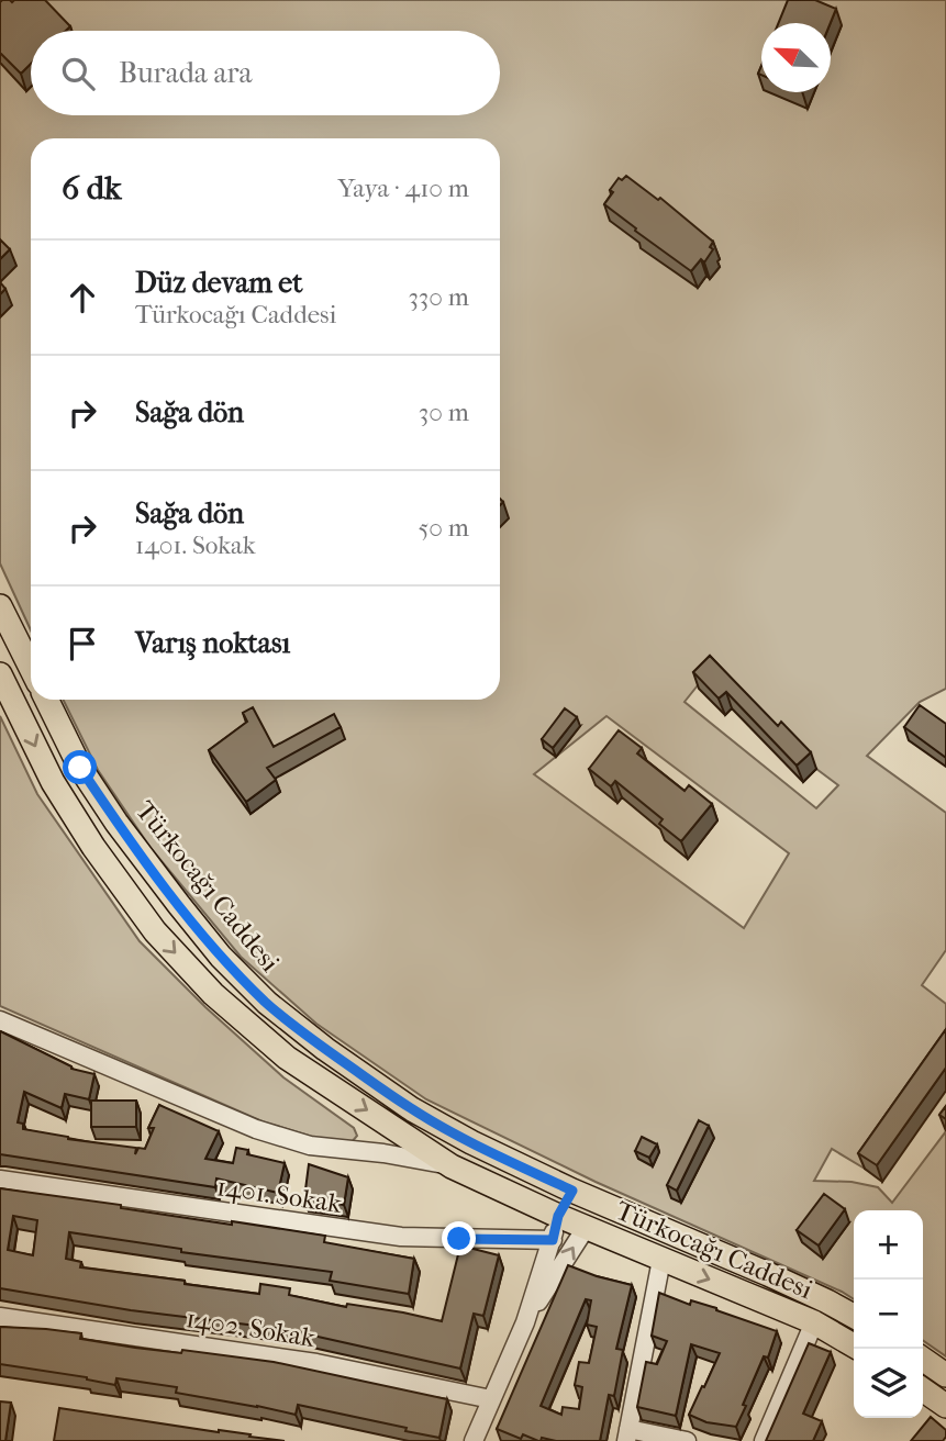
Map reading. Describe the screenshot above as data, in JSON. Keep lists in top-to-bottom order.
{
  "streets": {
    "main road": ["Türkocağı Caddesi"],
    "street": ["1401. Sokak", "1402. Sokak"]
  },
  "north": "top left",
  "page": {
    "search": "Burada ara",
    "heading": ["6 dk", "Yaya · 410 m"],
    "list": [
      ["Düz devam et", "Türkocağı Caddesi", "330 m"],
      ["Sağa dön", "30 m"],
      ["Sağa dön", "1401. Sokak", "50 m"],
      "Varış noktası"
    ],
    "map_buttons": ["+", "−"]
  }
}
